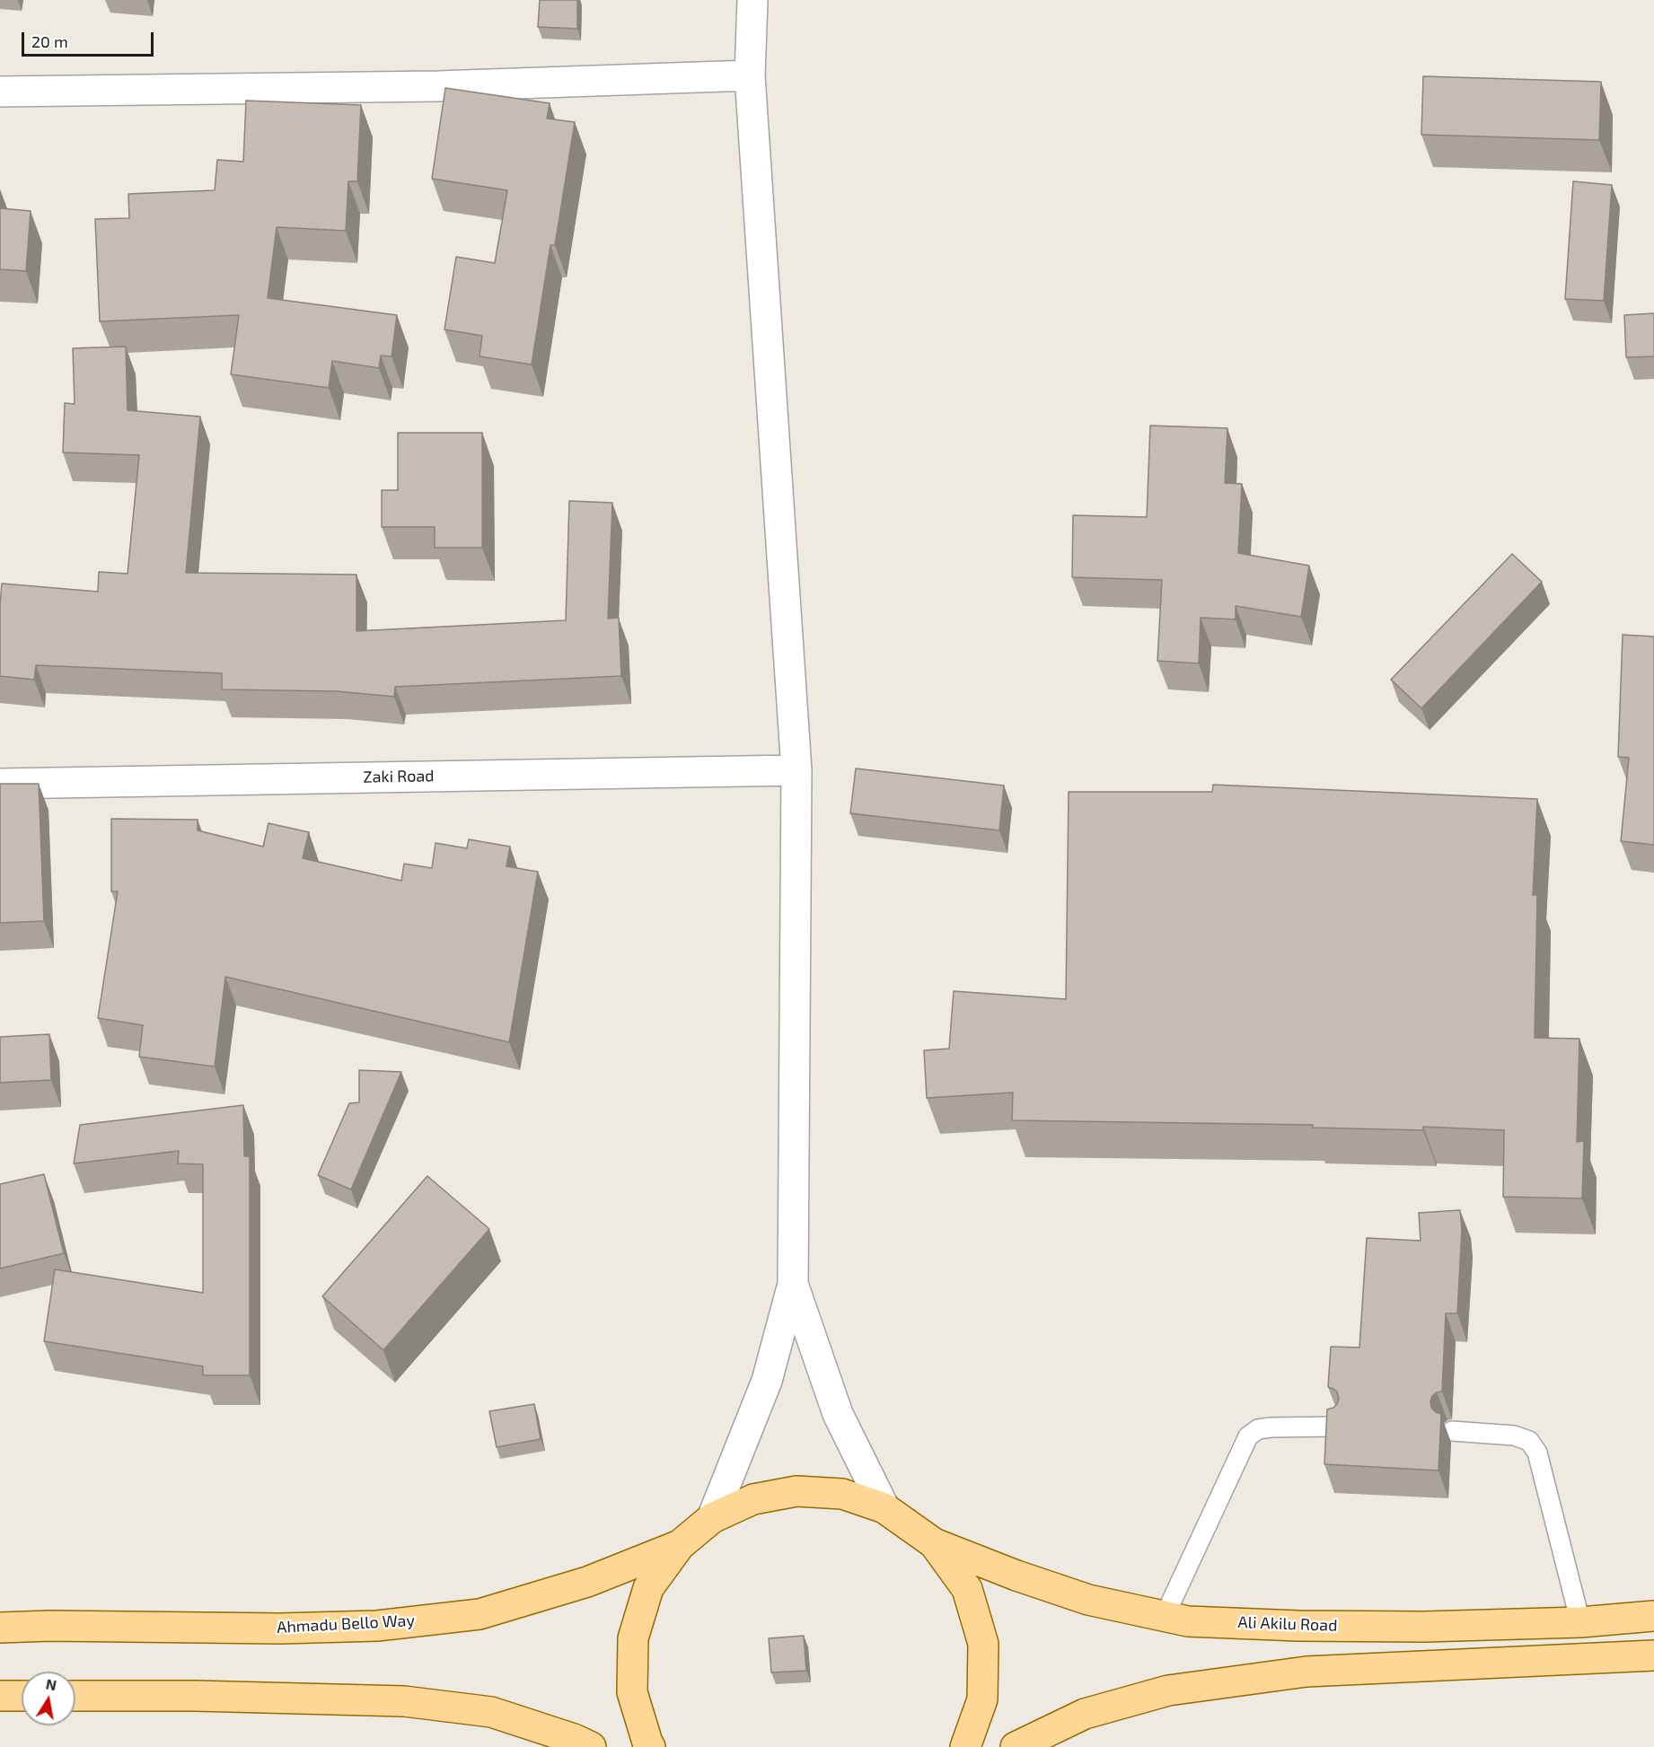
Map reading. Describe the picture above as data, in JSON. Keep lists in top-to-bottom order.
{
  "streets": {
    "main road": ["Ahmadu Bello Way", "Ali Akilu Road"],
    "street": ["Zaki Road"]
  },
  "scale_bar": "20 m",
  "north": "top"
}
